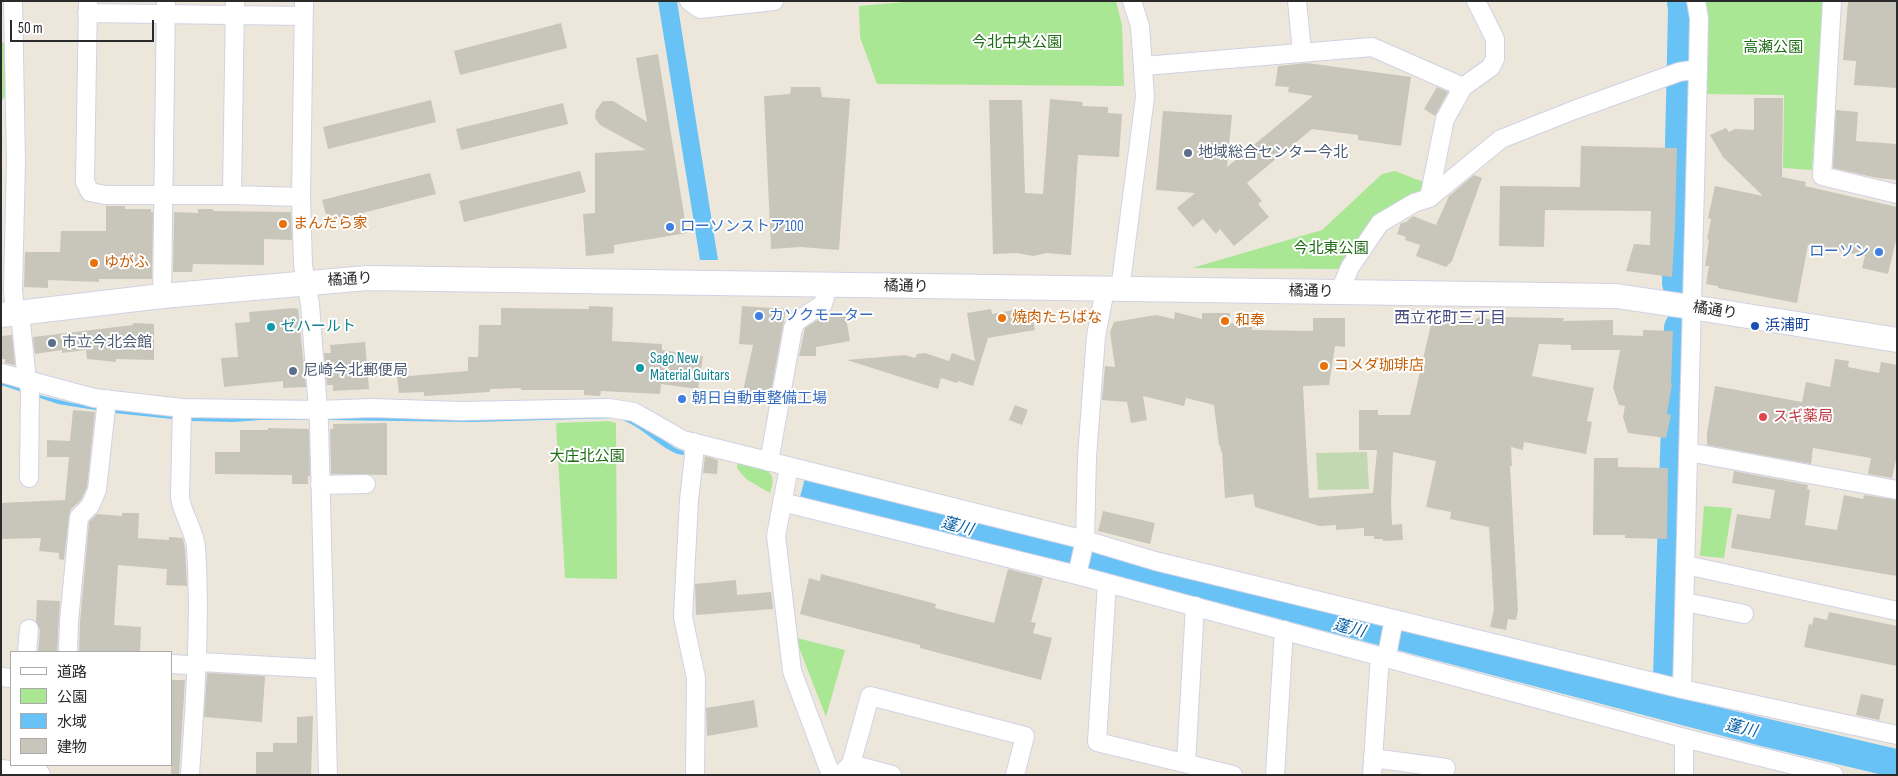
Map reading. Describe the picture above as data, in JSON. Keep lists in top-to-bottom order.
{
  "streets": {
    "street": ["橘通り"]
  },
  "districts": ["西立花町三丁目"],
  "water": ["蓬川"],
  "parks": [
    "今北中央公園",
    "高瀬公園",
    "今北東公園",
    "大庄北公園"
  ],
  "places": [
    "地域総合センター今北",
    "まんだら家",
    "ローソンストア100",
    "ローソン",
    "ゆがふ",
    "カソクモーター",
    "焼肉たちばな",
    "和奉",
    "浜浦町",
    "ゼハールト",
    "市立今北会館",
    "コメダ珈琲店",
    "Sago New Material Guitars",
    "尼崎今北郵便局",
    "朝日自動車整備工場",
    "スギ薬局"
  ],
  "legend": [
    "道路",
    "公園",
    "水域",
    "建物"
  ],
  "scale_bar": "50 m"
}
